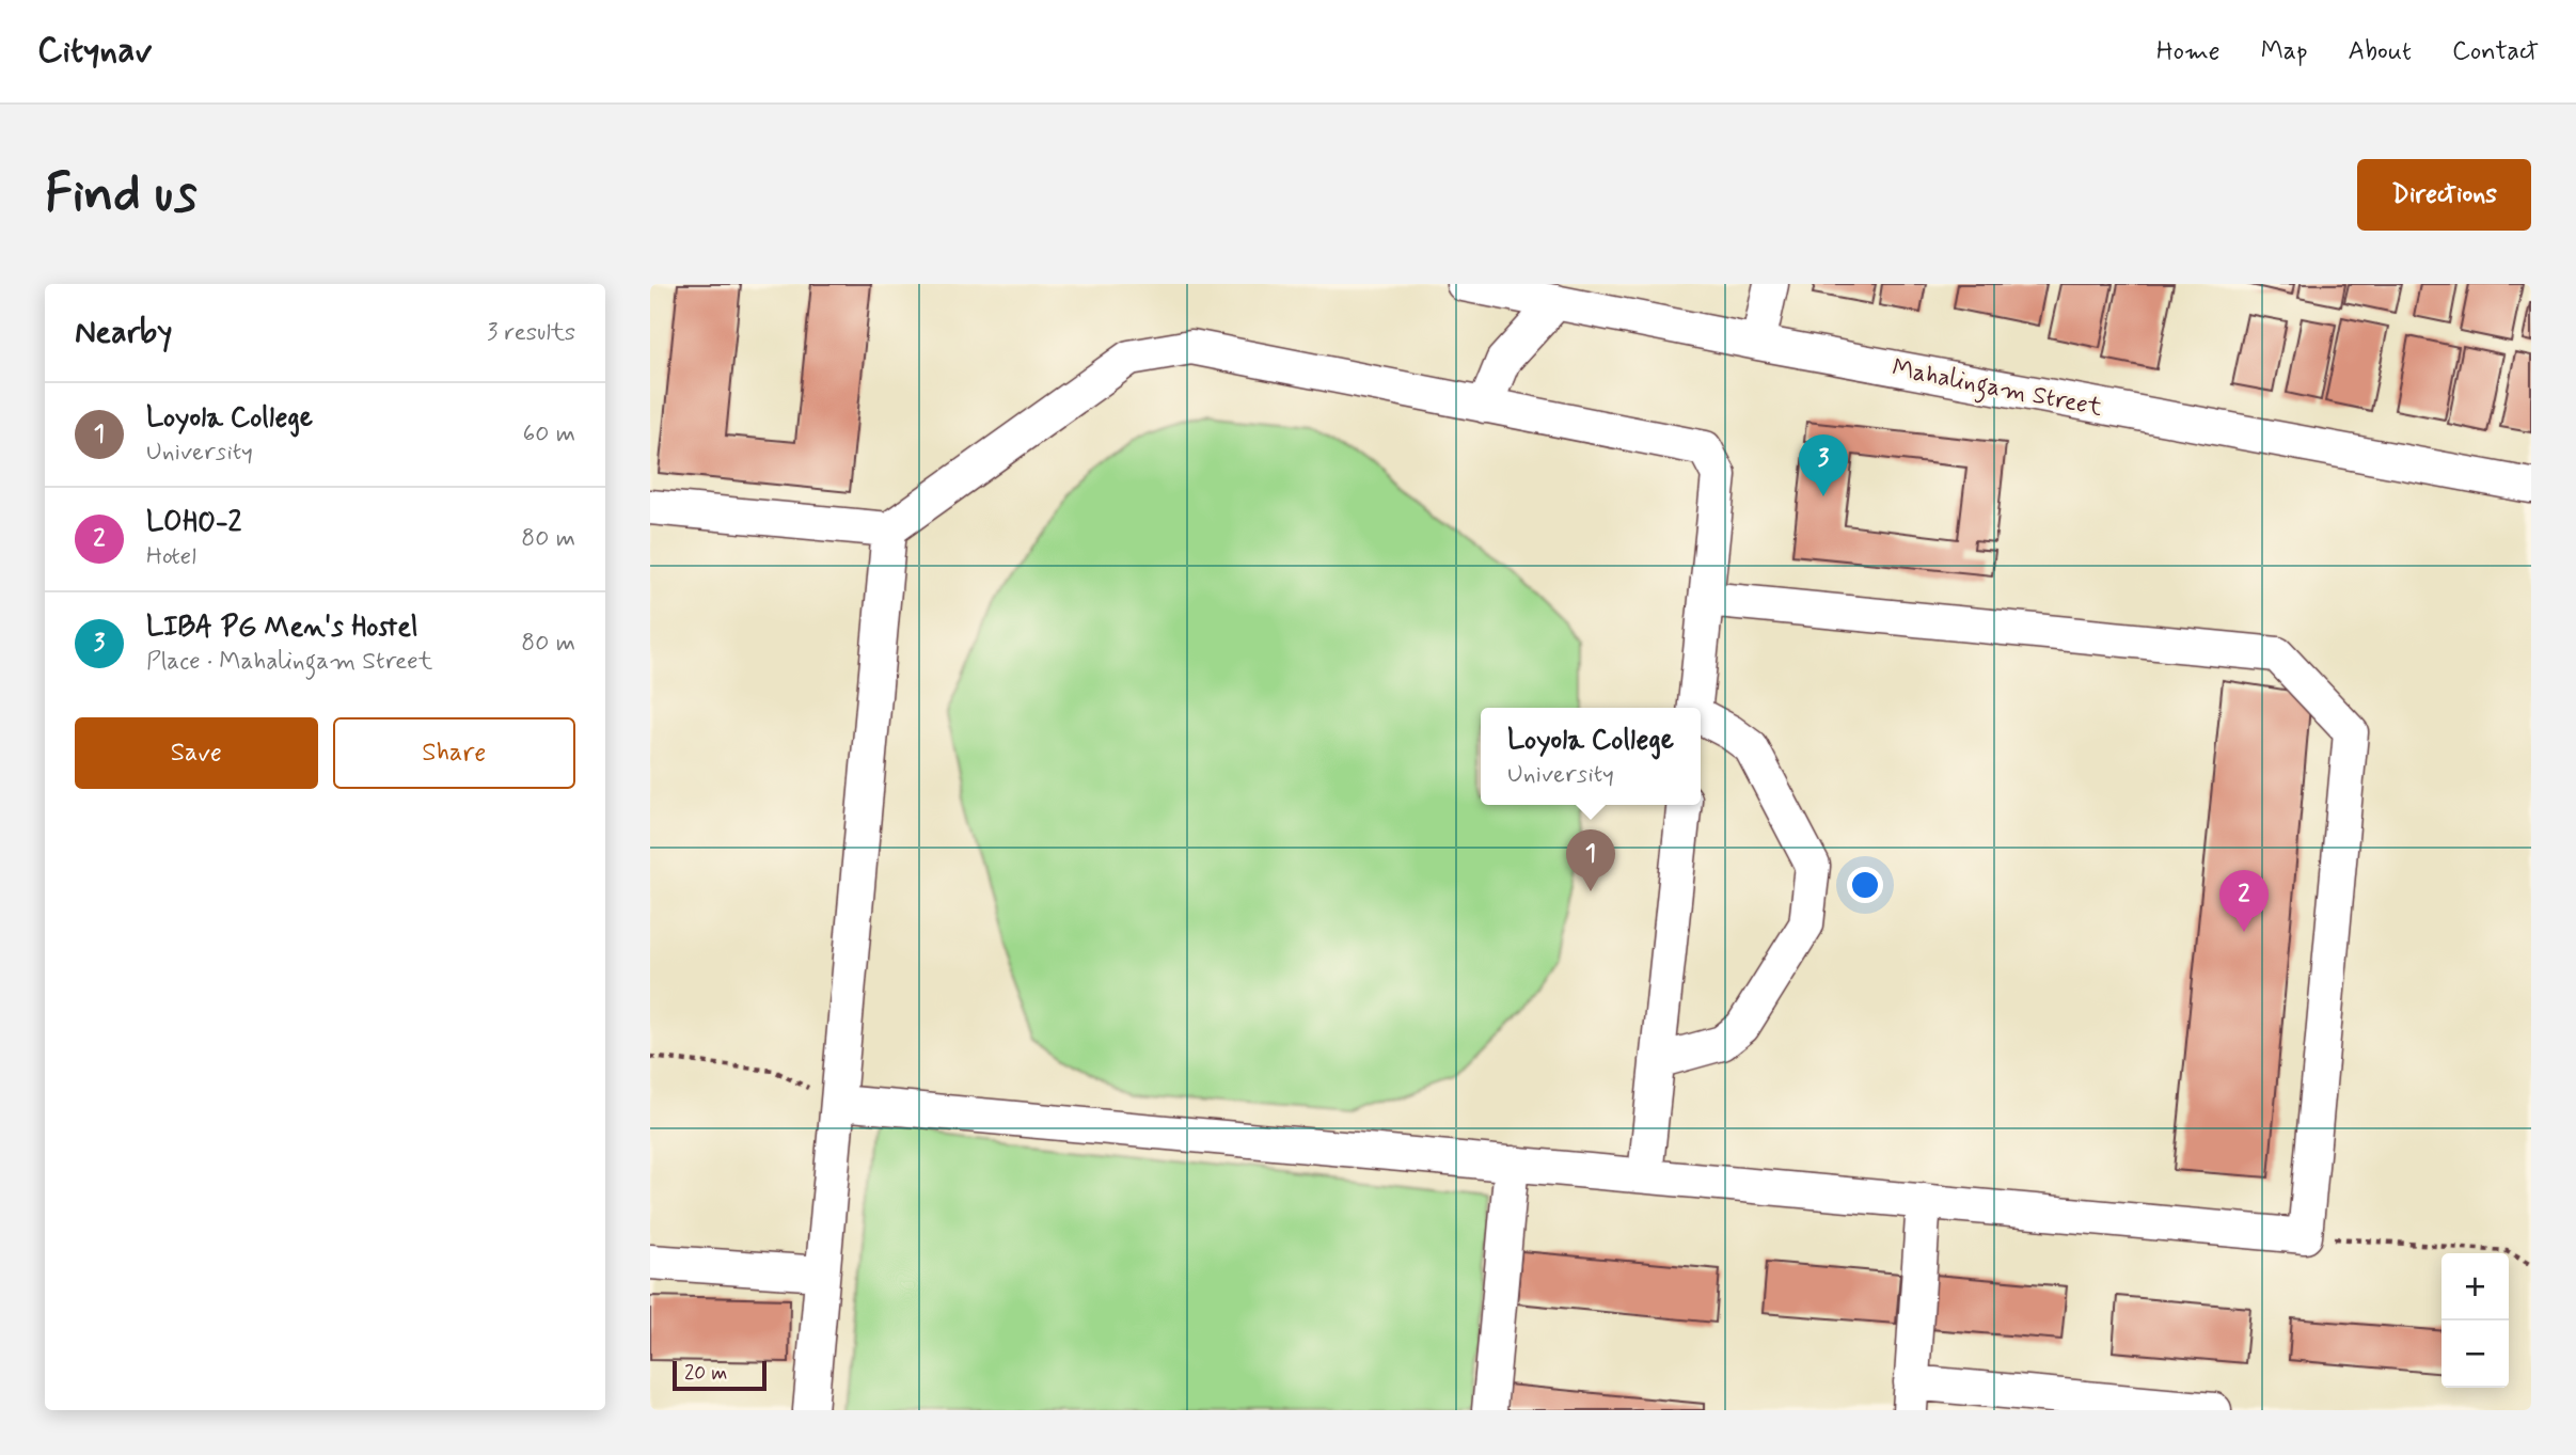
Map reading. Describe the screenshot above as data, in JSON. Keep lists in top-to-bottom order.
{
  "streets": {
    "street": ["Mahalingam Street"]
  },
  "scale_bar": "20 m",
  "page": {
    "header": "Citynav",
    "nav": [
      "Home",
      "Map",
      "About",
      "Contact"
    ],
    "buttons": [
      "Directions",
      ["Save", "Share"]
    ],
    "title": "Find us",
    "heading": ["Nearby", "3 results"],
    "list": [
      {
        "mark": "1",
        "name": "Loyola College",
        "note": "University",
        "value": "60 m"
      },
      {
        "mark": "2",
        "name": "LOHO-2",
        "note": "Hotel",
        "value": "80 m"
      },
      {
        "mark": "3",
        "name": "LIBA PG Men's Hostel",
        "note": "Place · Mahalingam Street",
        "value": "80 m"
      }
    ],
    "pins": ["3", "1", "2"],
    "popup": ["Loyola College", "University"],
    "map_buttons": ["+", "−"],
    "scale": "20 m"
  }
}
